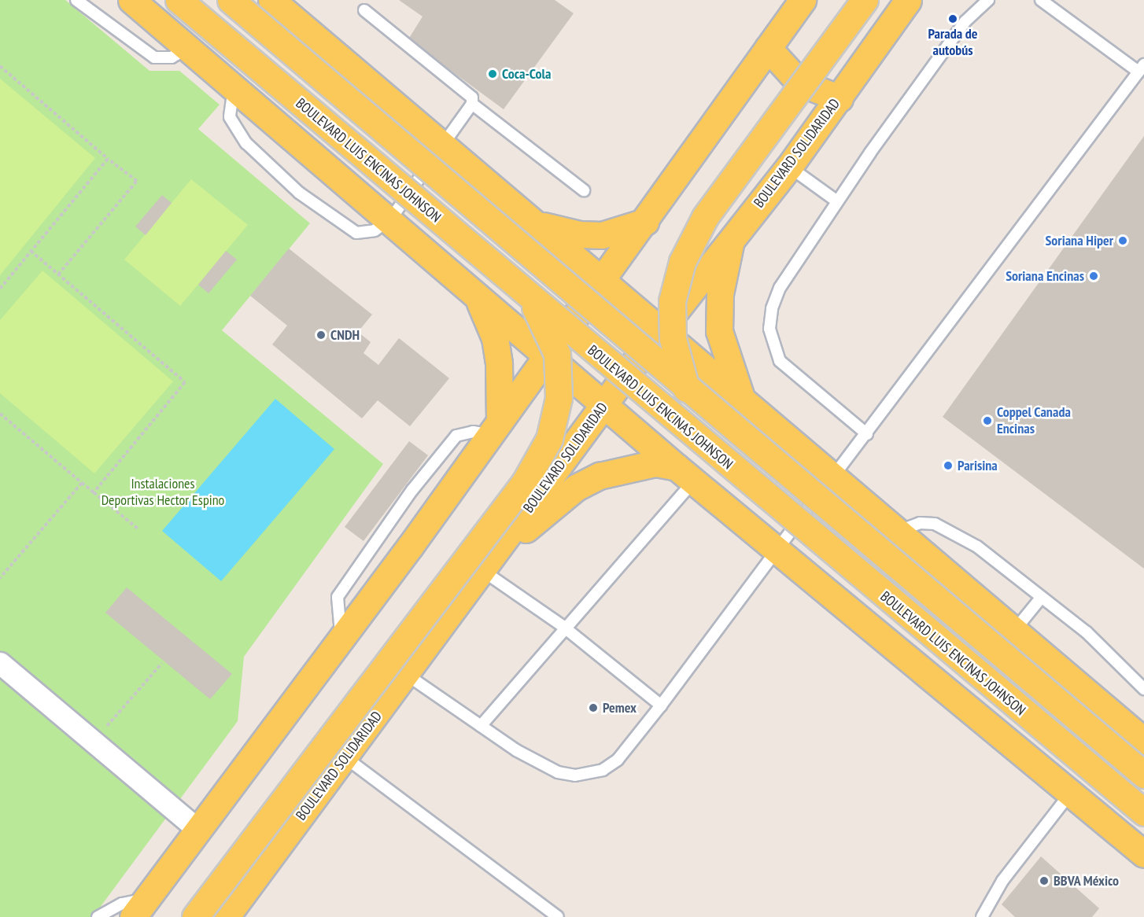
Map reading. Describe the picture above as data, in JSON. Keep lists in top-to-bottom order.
{
  "streets": {
    "main road": ["BOULEVARD SOLIDARIDAD", "BOULEVARD LUIS ENCINAS JOHNSON"]
  },
  "parks": ["Instalaciones Deportivas Hector Espino"],
  "places": [
    "Parada de autobús",
    "Coca-Cola",
    "Soriana Hiper",
    "Soriana Encinas",
    "CNDH",
    "Coppel Canada Encinas",
    "Parisina",
    "Pemex",
    "BBVA México"
  ]
}
